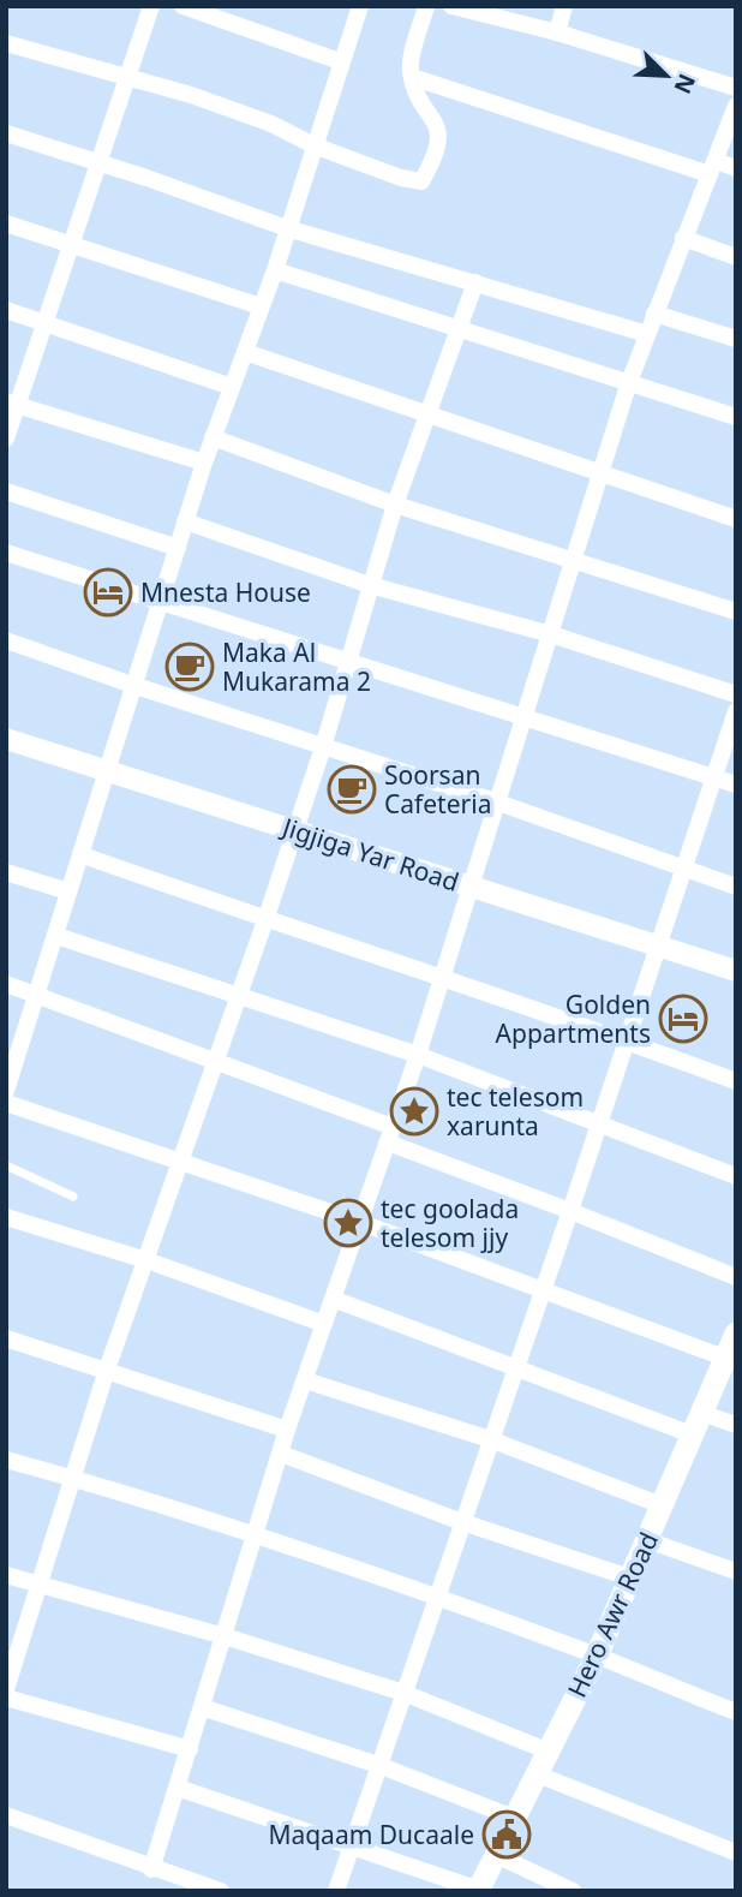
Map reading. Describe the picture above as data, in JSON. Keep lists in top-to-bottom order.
{
  "streets": {
    "main road": ["Hero Awr Road"],
    "street": ["Jigjiga Yar Road"]
  },
  "places": {
    "hotel": ["Mnesta House", "Golden Appartments"],
    "cafe": ["Maka Al Mukarama 2", "Soorsan Cafeteria"],
    "place": ["tec telesom xarunta", "tec goolada telesom jjy"],
    "public building": ["Maqaam Ducaale"]
  },
  "north": "bottom right"
}
